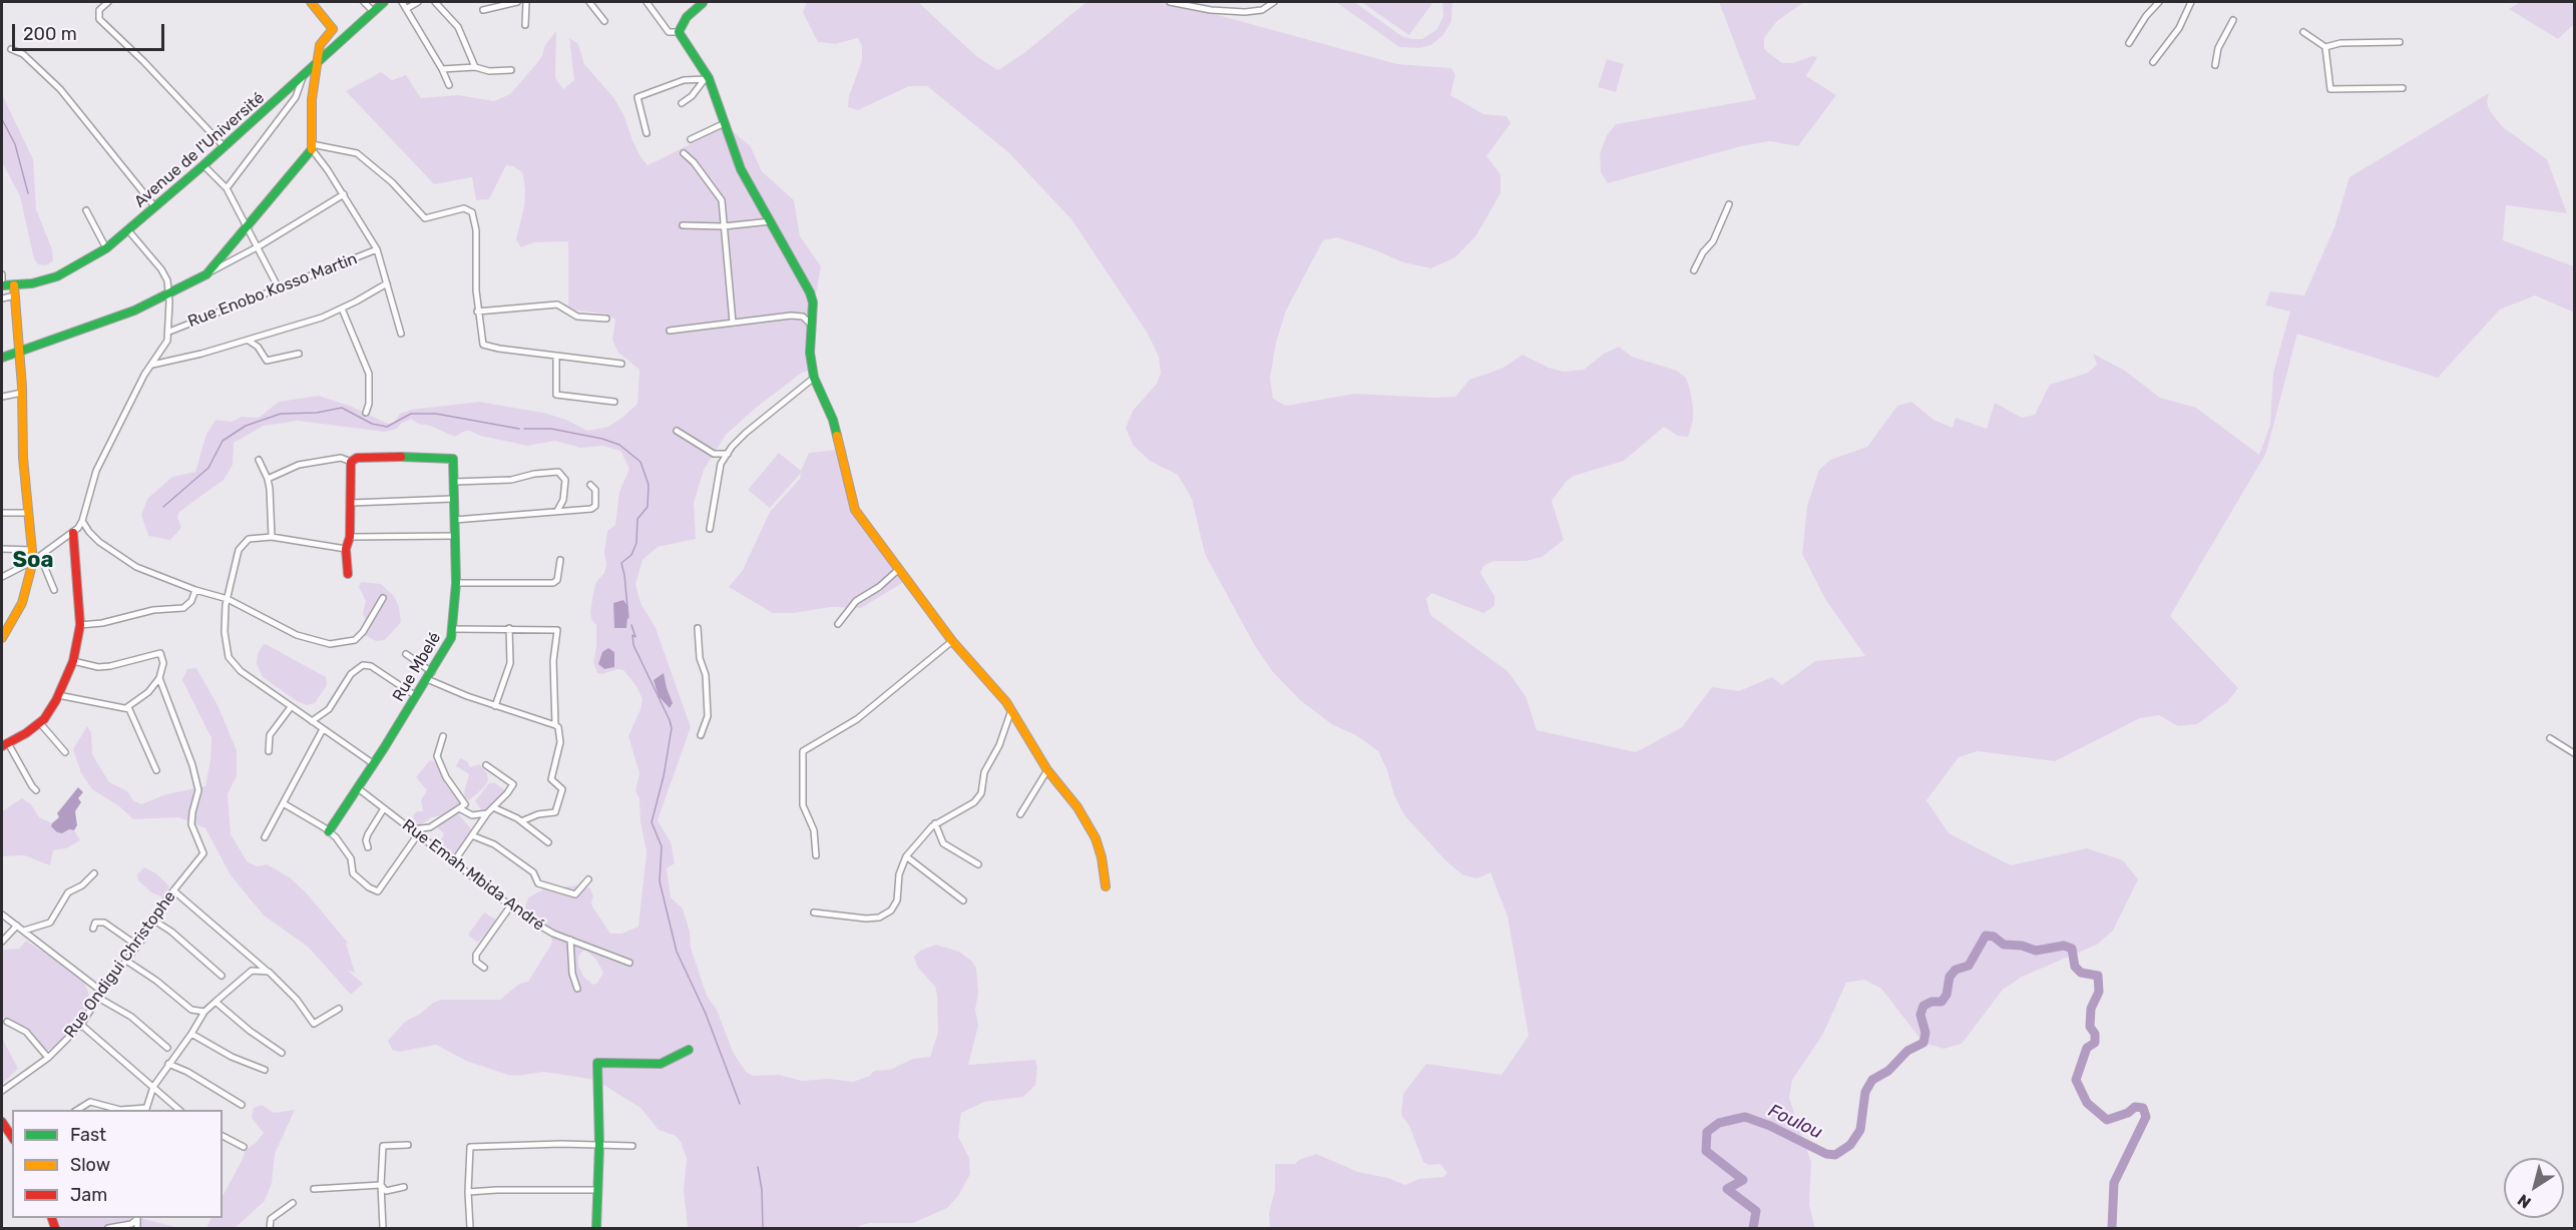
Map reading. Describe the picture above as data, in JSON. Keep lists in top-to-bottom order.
{
  "streets": {
    "street": [
      "Avenue de l'Université",
      "Rue Enobo Kosso Martin",
      "Rue Mbelé",
      "Rue Emah Mbida André",
      "Rue Ondigui Christophe"
    ]
  },
  "crossings": [
    ["Rue Mbelé", "Rue Emah Mbida André"]
  ],
  "districts": ["Soa"],
  "water": ["Foulou"],
  "legend": ["Fast", "Slow", "Jam"],
  "scale_bar": "200 m",
  "north": "bottom left"
}
